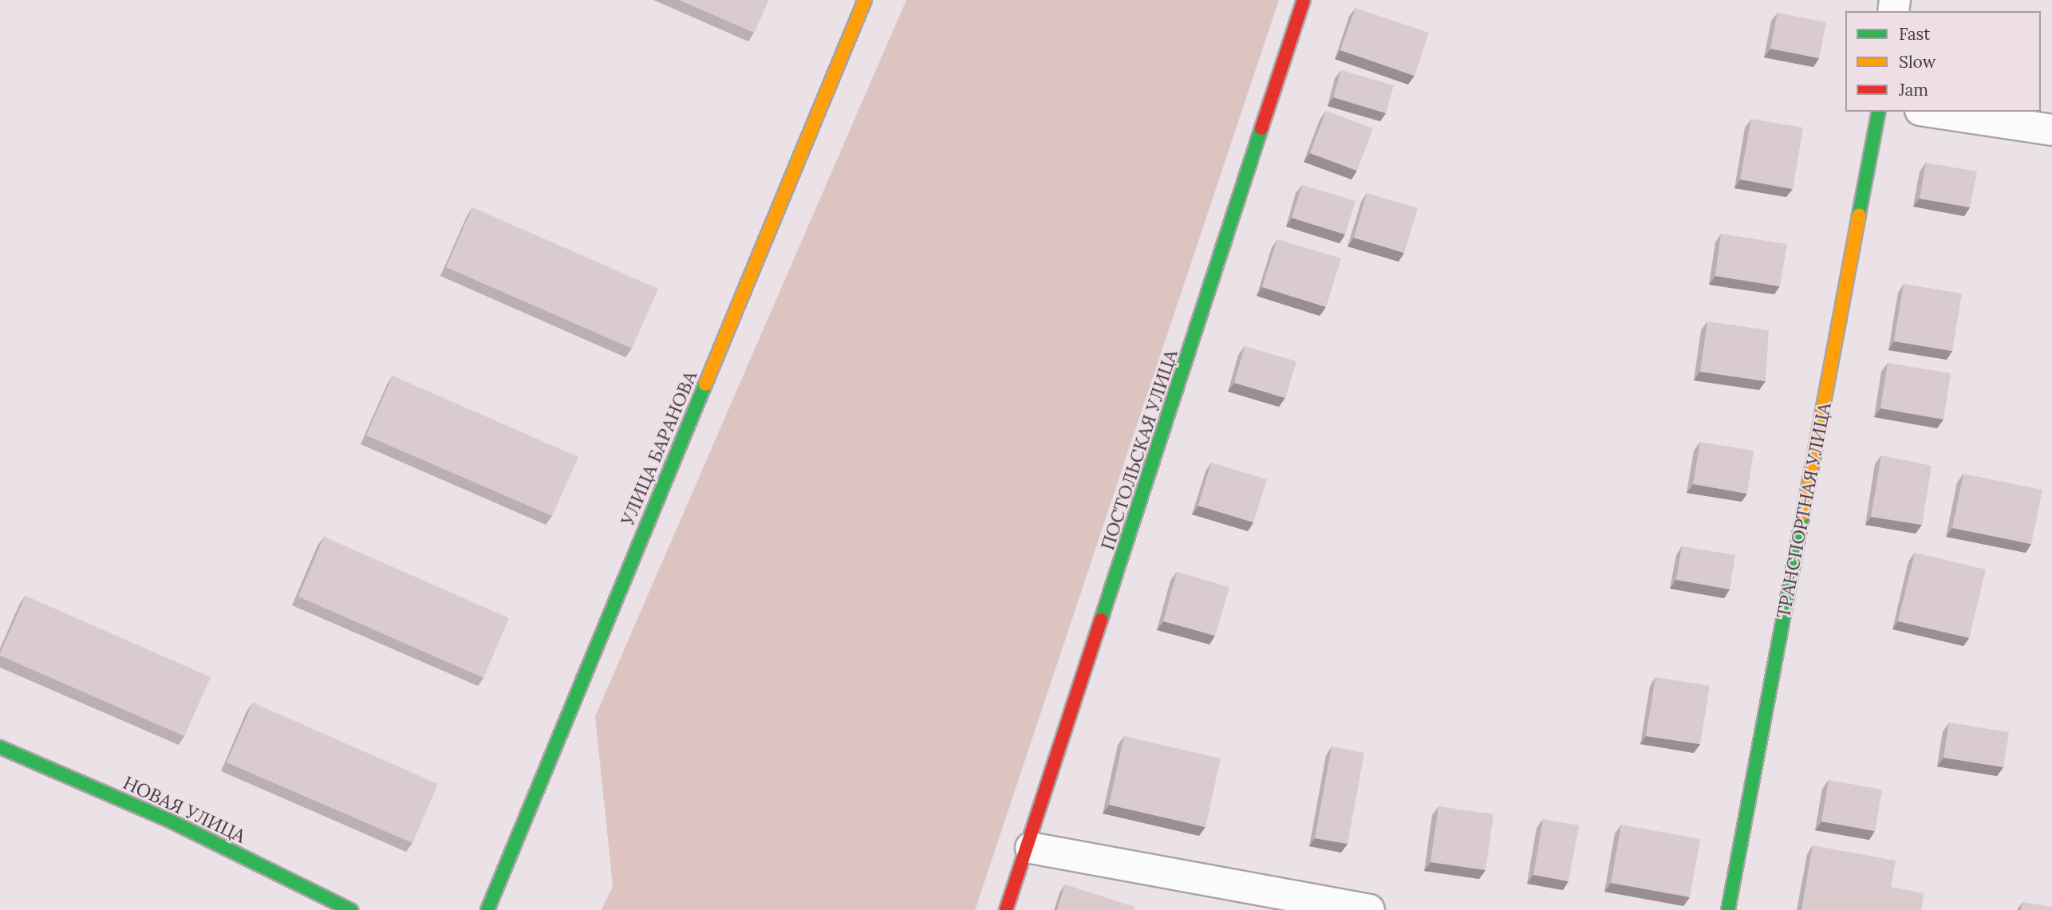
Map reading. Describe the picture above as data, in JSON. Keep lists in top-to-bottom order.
{
  "streets": {
    "street": [
      "УЛИЦА БАРАНОВА",
      "ПОСТОЛЬСКАЯ УЛИЦА",
      "ТРАНСПОРТНАЯ УЛИЦА",
      "НОВАЯ УЛИЦА"
    ]
  },
  "legend": ["Fast", "Slow", "Jam"]
}
